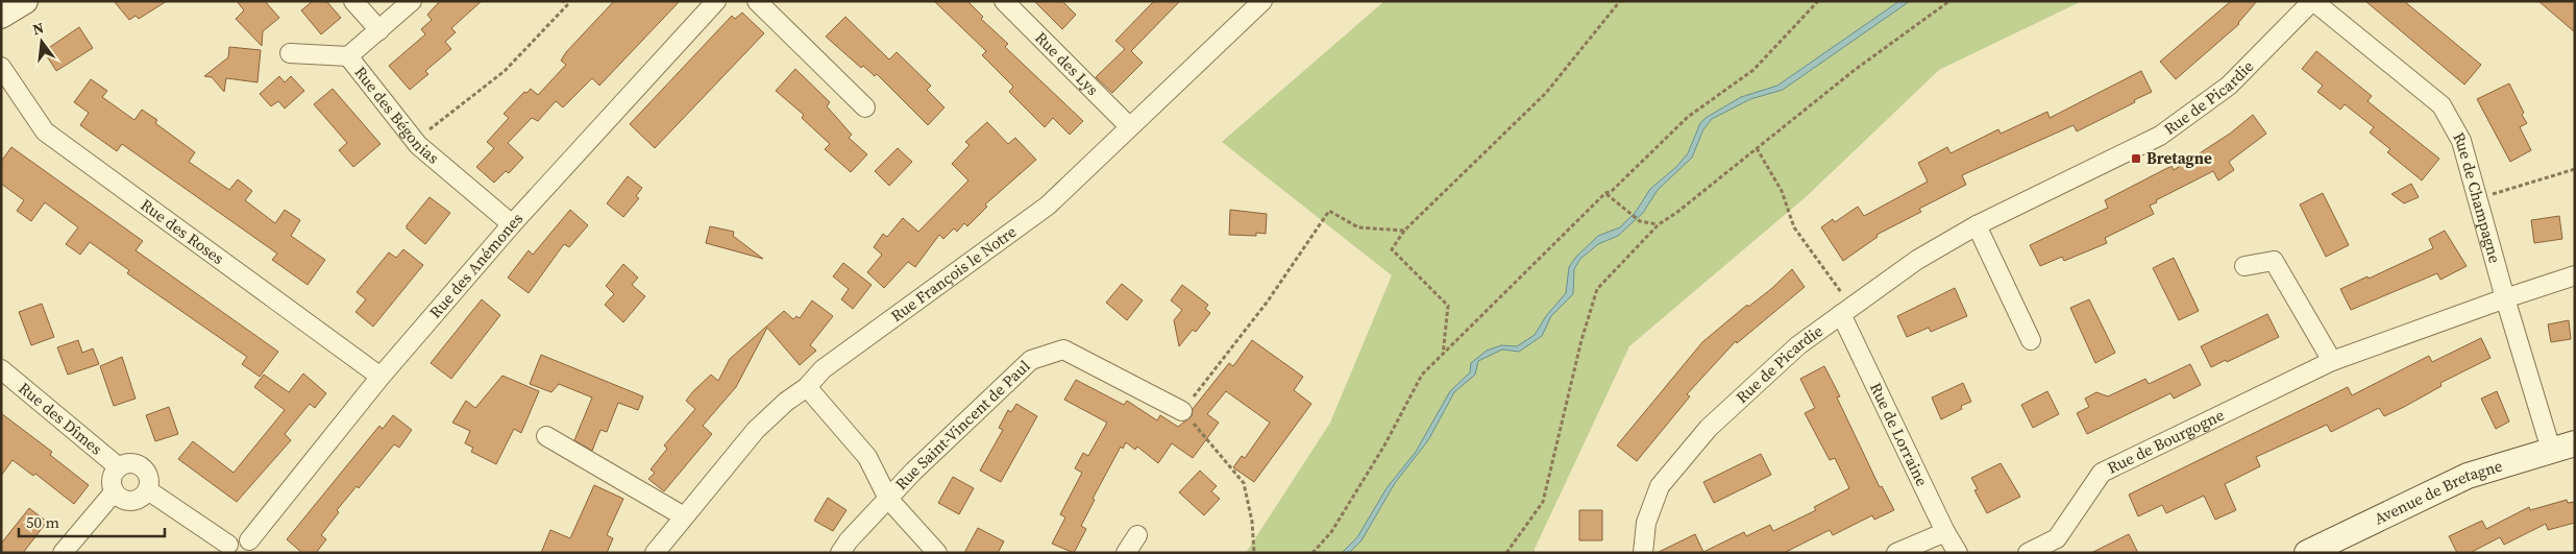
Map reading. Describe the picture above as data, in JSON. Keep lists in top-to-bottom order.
{
  "streets": {
    "street": [
      "Rue des Lys",
      "Rue de Picardie",
      "Rue des Bégonias",
      "Rue de Champagne",
      "Rue des Roses",
      "Rue des Anémones",
      "Rue François le Notre",
      "Rue des Dîmes",
      "Rue Saint-Vincent de Paul",
      "Rue de Lorraine",
      "Rue de Bourgogne",
      "Avenue de Bretagne"
    ]
  },
  "crossings": [
    ["Rue des Lys", "Rue François le Notre"],
    ["Rue de Picardie", "Rue de Champagne"],
    ["Rue de Picardie", "Rue de Lorraine"],
    ["Rue des Bégonias", "Rue des Anémones"],
    ["Rue de Champagne", "Rue de Bourgogne"],
    ["Rue de Champagne", "Avenue de Bretagne"],
    ["Rue des Roses", "Rue des Anémones"]
  ],
  "places": {
    "transit": ["Bretagne"]
  },
  "scale_bar": "50 m",
  "north": "top"
}
